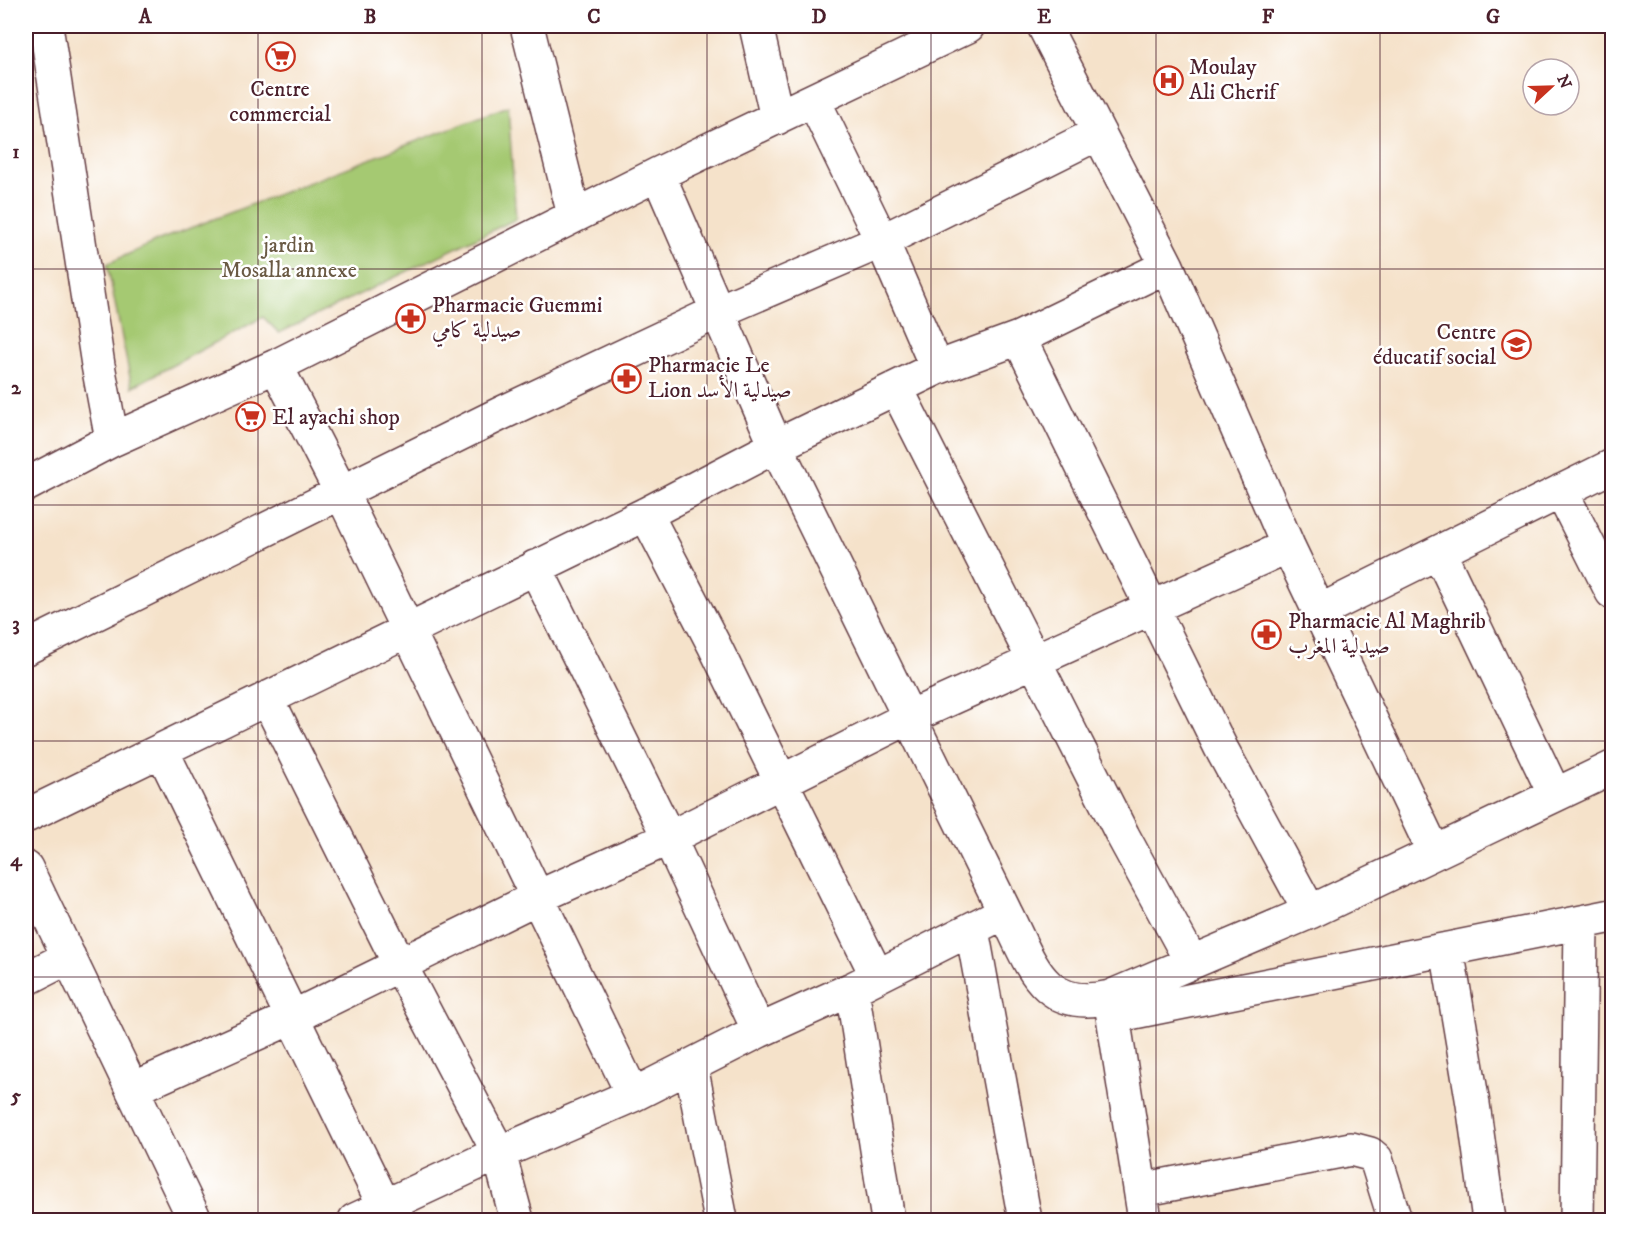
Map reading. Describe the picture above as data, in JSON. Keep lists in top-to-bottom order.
{
  "parks": ["jardin Mosalla annexe"],
  "places": {
    "supermarket": ["Centre commercial", "El ayachi shop"],
    "hospital": ["Moulay Ali Cherif"],
    "pharmacy": ["Pharmacie Guemmi صيدلية كامي", "Pharmacie Le Lion صيدلية الأسد", "Pharmacie Al Maghrib صيدلية المغرب"],
    "school or university": ["Centre éducatif social"]
  },
  "north": "right",
  "grid": {
    "columns": [
      "A",
      "B",
      "C",
      "D",
      "E",
      "F",
      "G"
    ],
    "rows": [
      "1",
      "2",
      "3",
      "4",
      "5"
    ]
  }
}
